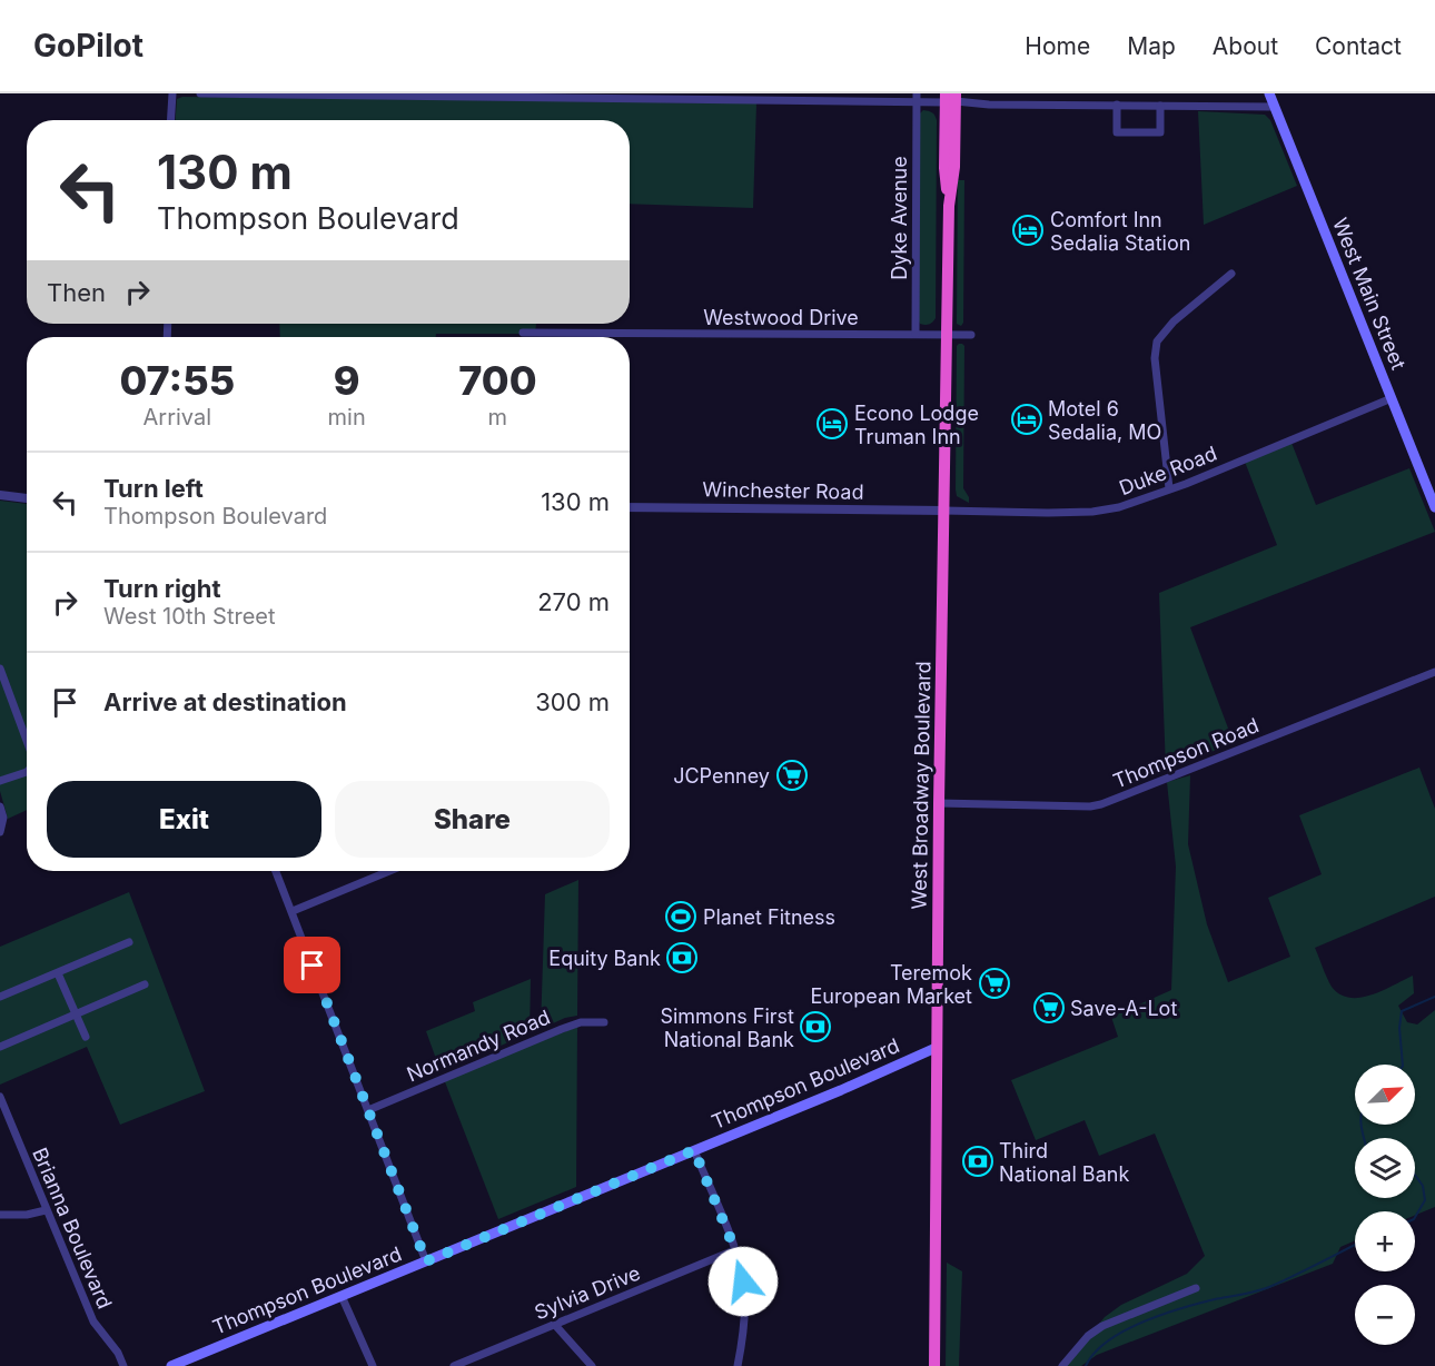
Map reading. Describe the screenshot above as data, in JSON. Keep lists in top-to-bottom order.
{
  "streets": {
    "highway": ["West Broadway Boulevard"],
    "main road": ["West Main Street", "Thompson Boulevard"],
    "street": [
      "Dyke Avenue",
      "Westwood Drive",
      "Duke Road",
      "Winchester Road",
      "Thompson Road",
      "Normandy Road",
      "Brianna Boulevard",
      "Sylvia Drive"
    ]
  },
  "crossings": [
    ["Dyke Avenue", "Westwood Drive"],
    ["West Main Street", "Duke Road"],
    ["Westwood Drive", "West Broadway Boulevard"],
    ["Duke Road", "Winchester Road"],
    ["Duke Road", "West Broadway Boulevard"],
    ["Winchester Road", "West Broadway Boulevard"],
    ["Thompson Road", "West Broadway Boulevard"],
    ["West Broadway Boulevard", "Thompson Boulevard"]
  ],
  "places": {
    "hotel": ["Comfort Inn Sedalia Station", "Motel 6 Sedalia, MO", "Econo Lodge Truman Inn"],
    "supermarket": ["JCPenney", "Teremok European Market", "Save-A-Lot"],
    "sports": ["Planet Fitness"],
    "bank": ["Equity Bank", "Simmons First National Bank", "Third National Bank"]
  },
  "north": "top right",
  "page": {
    "header": "GoPilot",
    "nav": [
      "Home",
      "Map",
      "About",
      "Contact"
    ],
    "turn": ["130 m", "Thompson Boulevard"],
    "then": "Then",
    "eta": [
      "07:55",
      "Arrival",
      "9",
      "min",
      "700",
      "m"
    ],
    "list": [
      {
        "name": "Turn left",
        "note": "Thompson Boulevard",
        "value": "130 m"
      },
      {
        "name": "Turn right",
        "note": "West 10th Street",
        "value": "270 m"
      },
      {
        "name": "Arrive at destination",
        "value": "300 m"
      }
    ],
    "buttons": ["Exit", "Share"],
    "map_buttons": ["+", "−"]
  }
}
